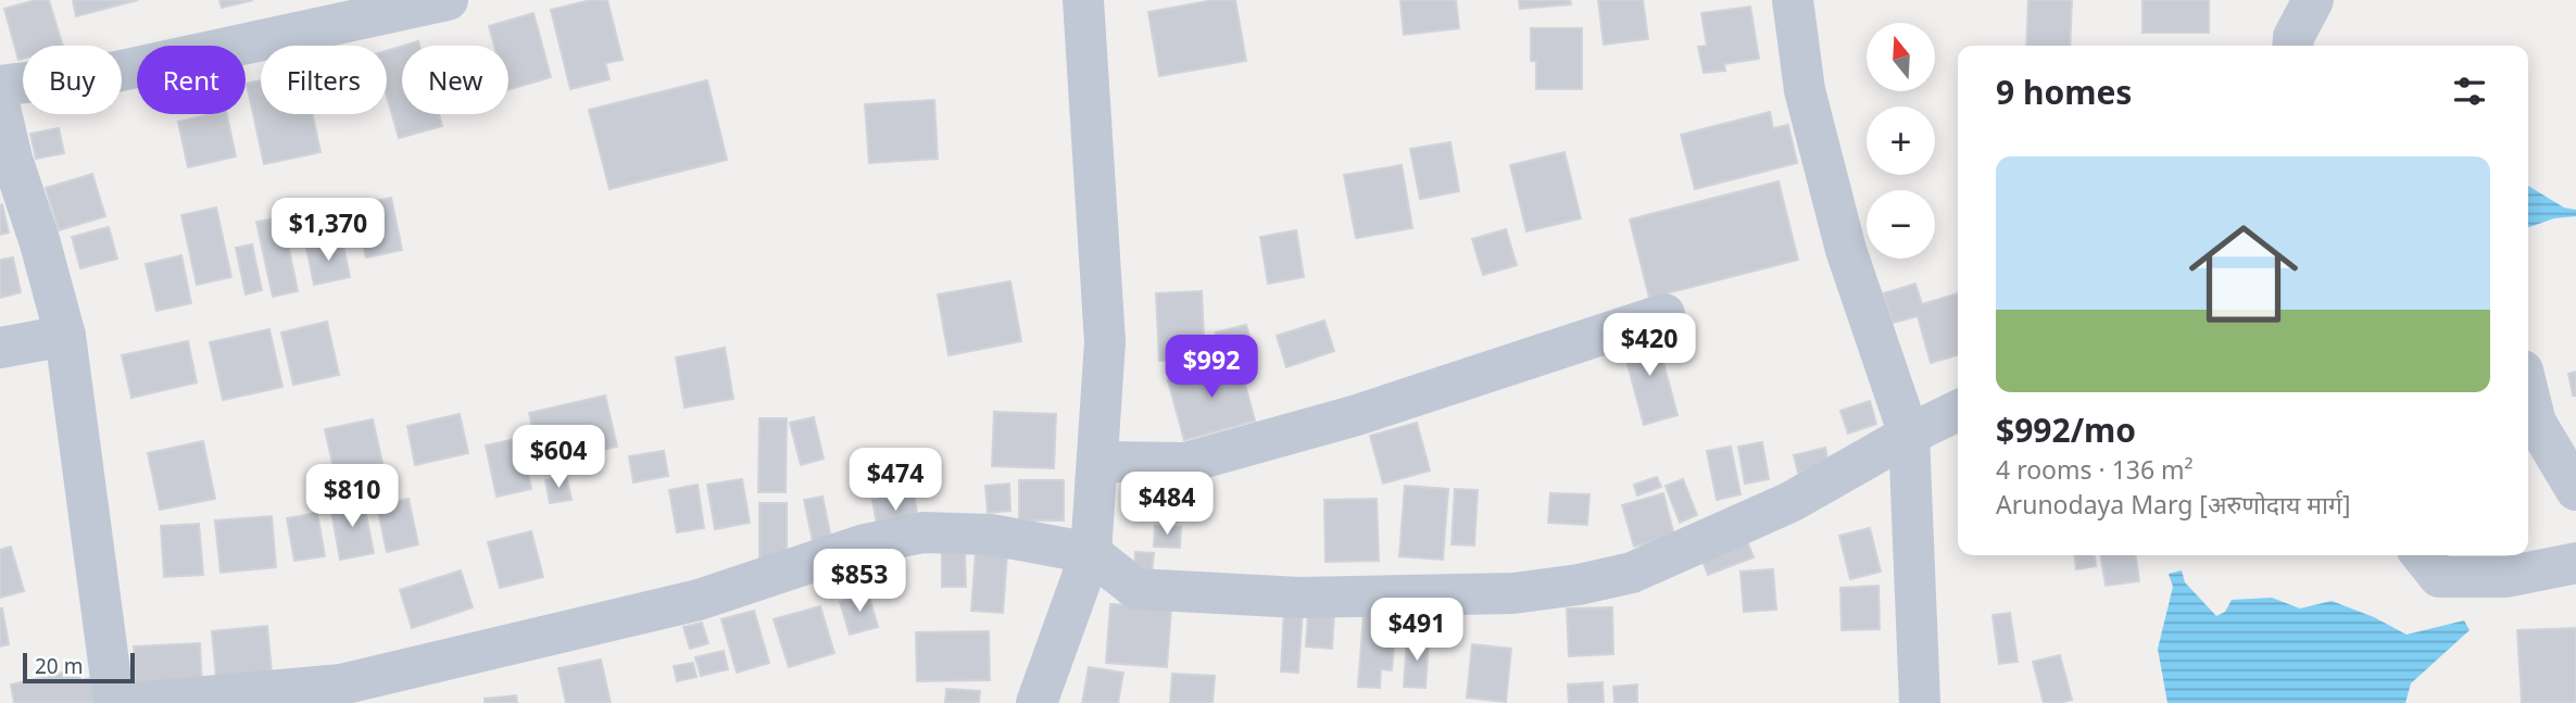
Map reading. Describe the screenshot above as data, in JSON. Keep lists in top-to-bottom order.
{
  "scale_bar": "20 m",
  "north": "top",
  "page": {
    "map_buttons": ["+", "−"],
    "chip": [
      "Buy",
      "Rent",
      "Filters",
      "New"
    ],
    "heading": "9 homes",
    "list": [
      {
        "name": "$992/mo",
        "note": "4 rooms · 136 m² · Arunodaya Marg [अरुणोदा‍य मार्ग]"
      }
    ],
    "price": [
      "$1,370",
      "$420",
      "$992",
      "$604",
      "$474",
      "$810",
      "$484",
      "$853",
      "$491"
    ],
    "scale": "20 m"
  }
}
